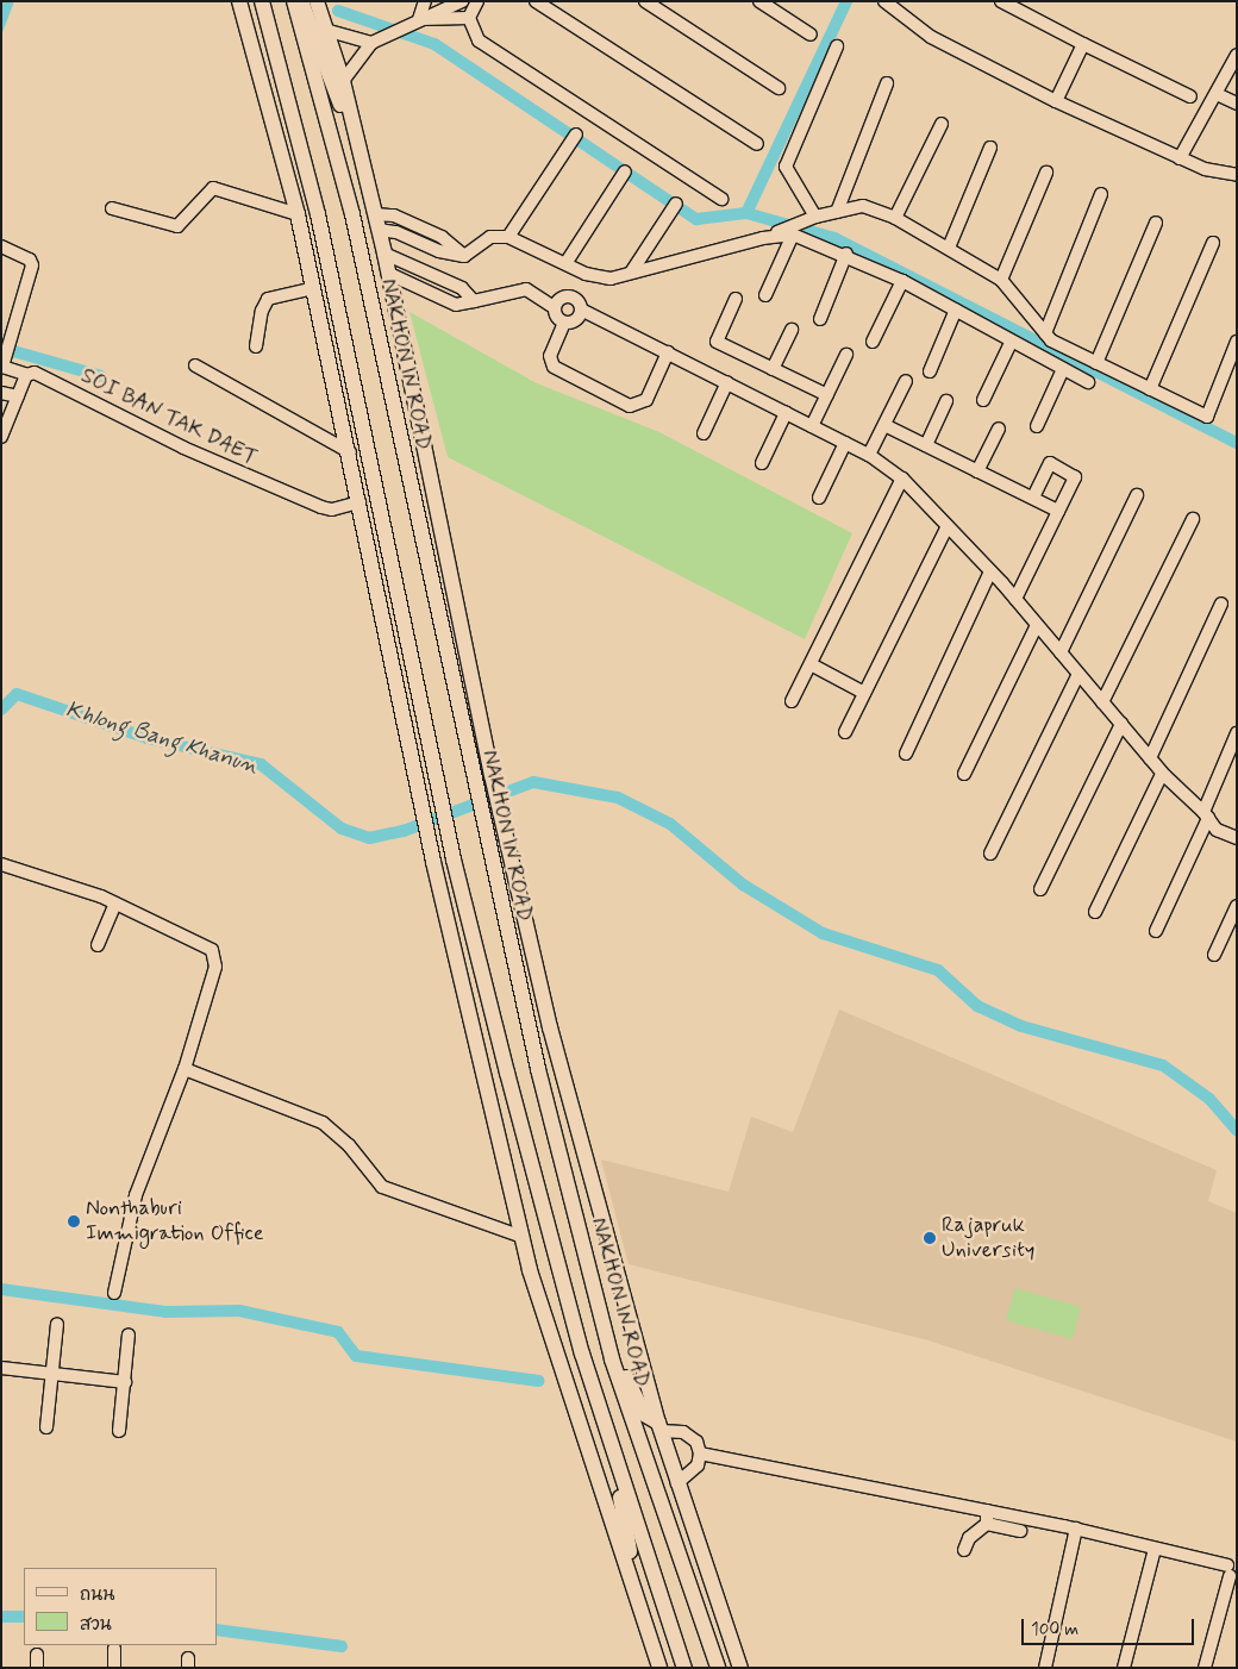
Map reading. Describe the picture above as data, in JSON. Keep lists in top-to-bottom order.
{
  "streets": {
    "main road": ["NAKHON IN ROAD"],
    "street": ["SOI BAN TAK DAET"]
  },
  "water": ["Khlong Bang Khanun"],
  "places": ["Nonthaburi Immigration Office", "Rajapruk University"],
  "legend": ["ถนน", "สวน"],
  "scale_bar": "100 m"
}
